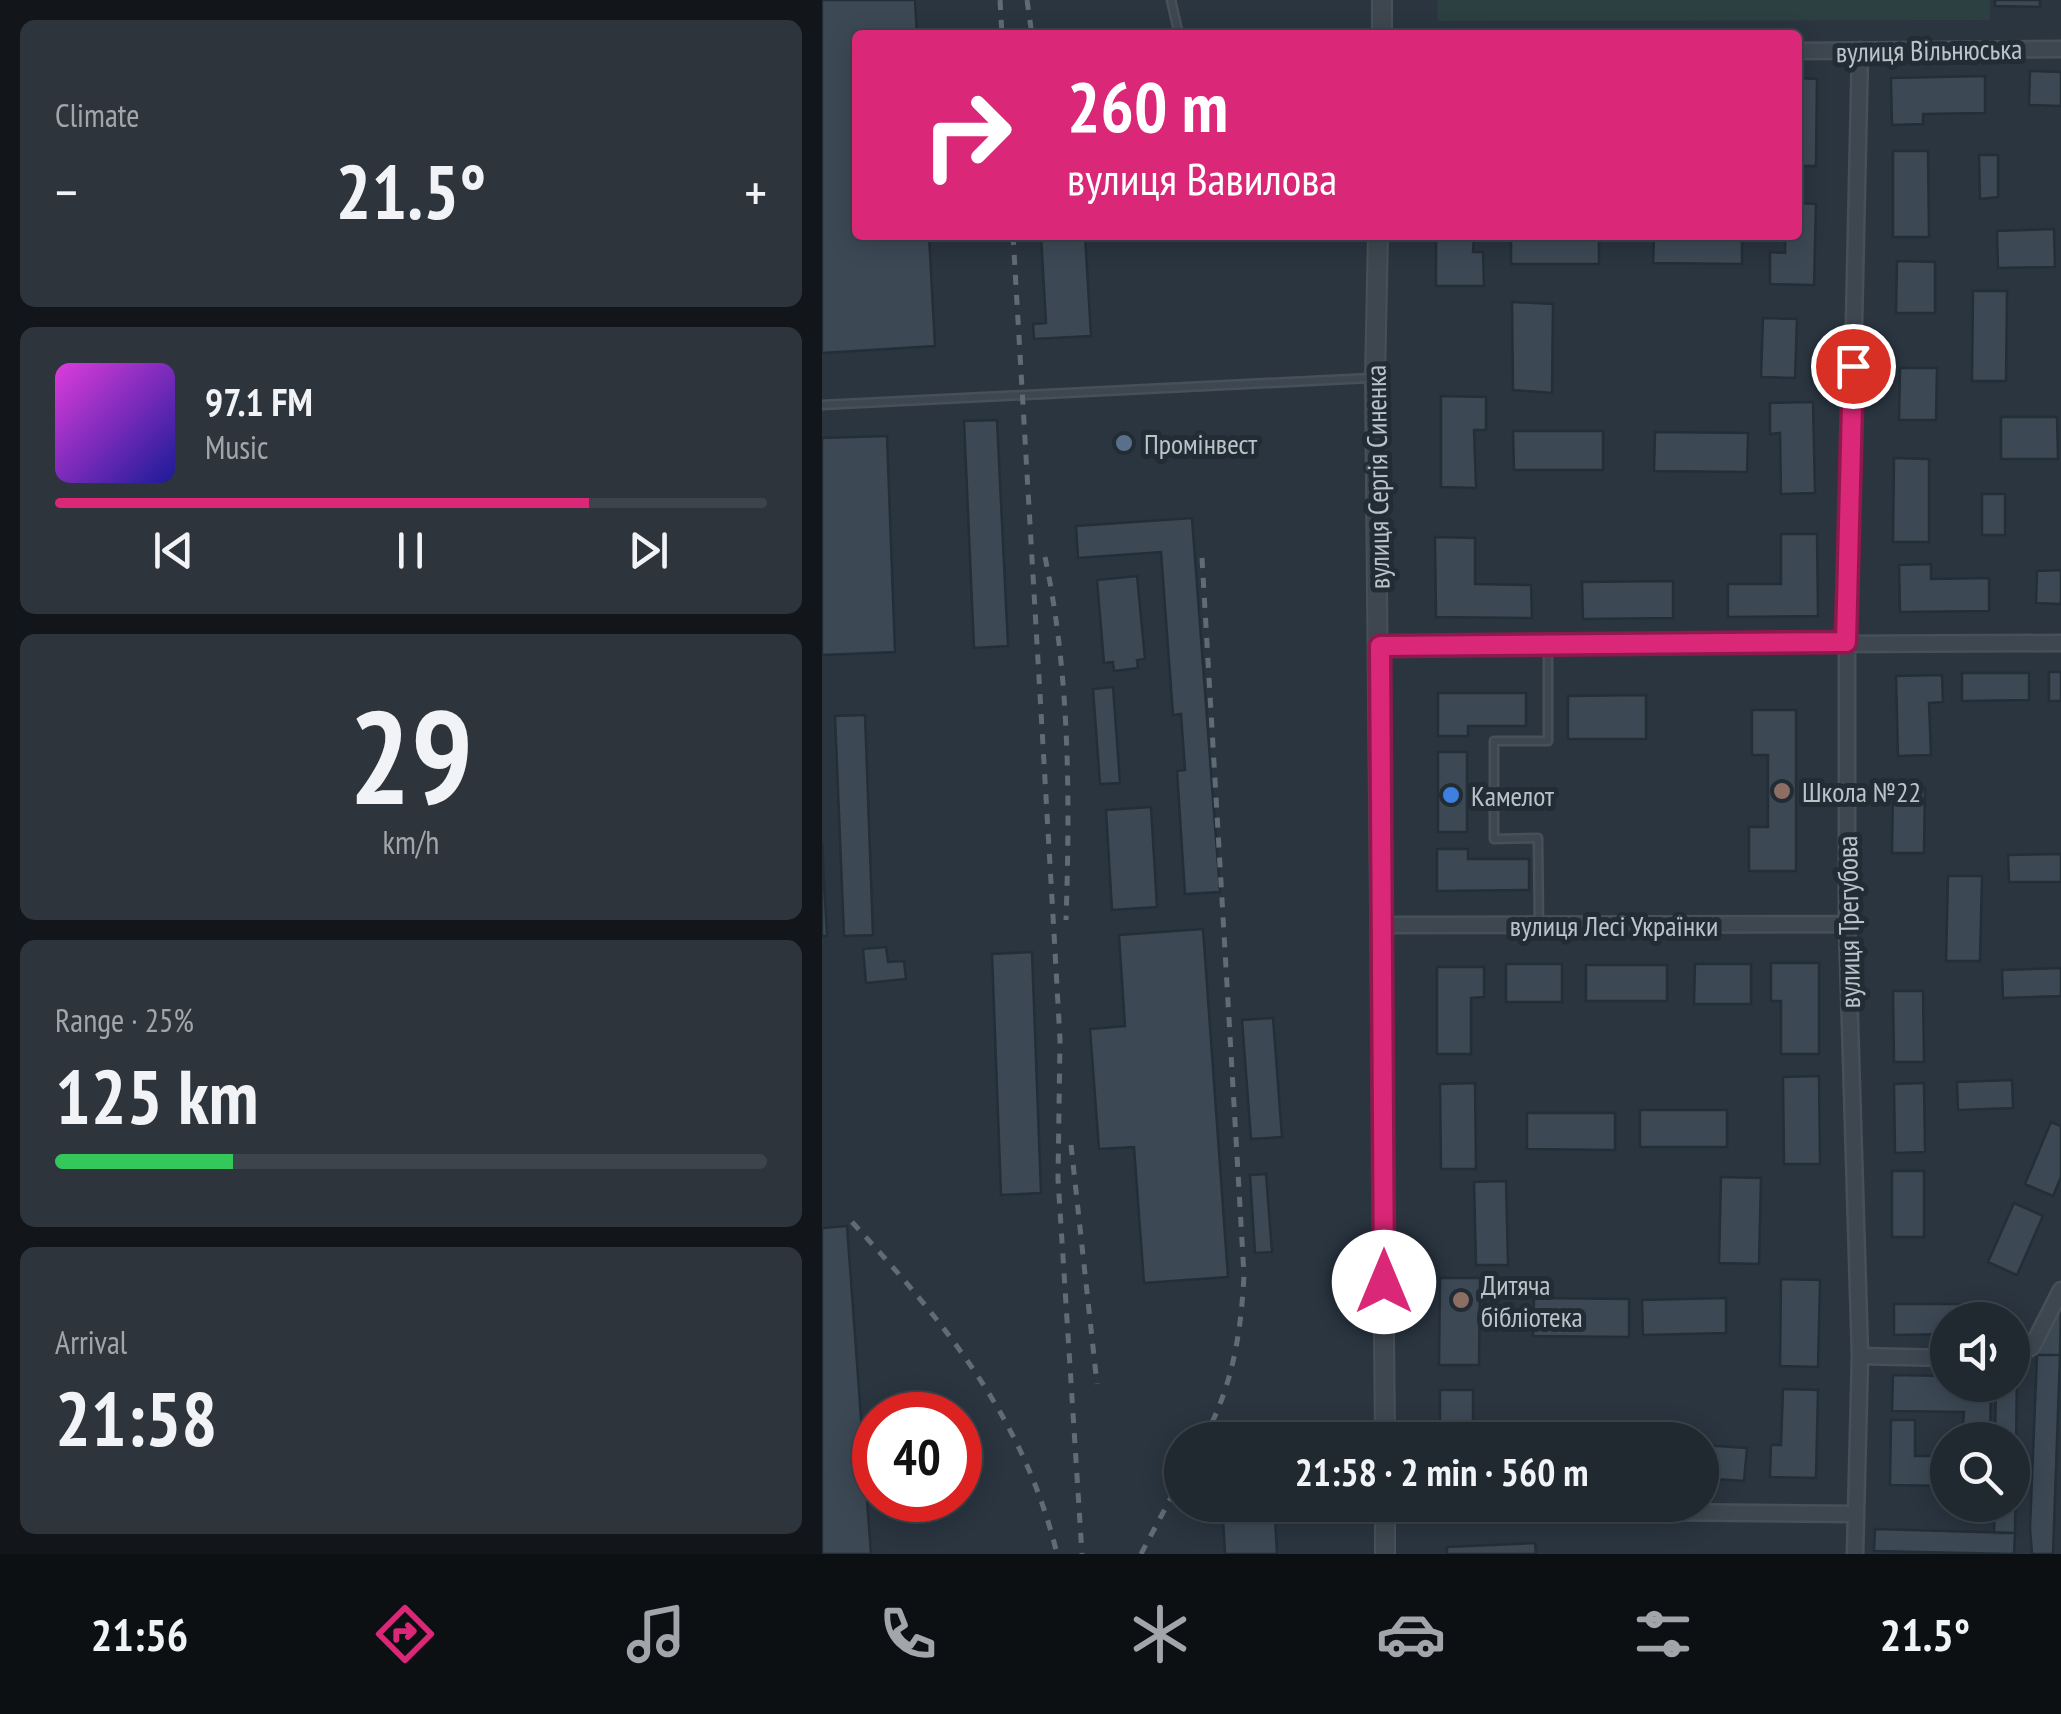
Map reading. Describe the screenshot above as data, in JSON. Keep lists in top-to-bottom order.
{
  "streets": {
    "street": [
      "вулиця Вільнюська",
      "вулиця Сергія Синенка",
      "вулиця Трегубова",
      "вулиця Лесі Українки"
    ]
  },
  "crossings": [
    ["вулиця Вільнюська", "вулиця Трегубова"],
    ["вулиця Сергія Синенка", "вулиця Лесі Українки"],
    ["вулиця Трегубова", "вулиця Лесі Українки"]
  ],
  "places": [
    "Промінвест",
    "Школа №22",
    "Камелот",
    "Дитяча бібліотека"
  ],
  "page": {
    "tile": [
      "Climate",
      ["29", "km/h"],
      ["Range · 25%", "125 km"],
      ["Arrival", "21:58"]
    ],
    "turn": ["260 m", "вулиця Вавилова"],
    "heat": ["−", "21.5°", "+"],
    "song": ["97.1 FM", "Music"],
    "limit": "40",
    "trip": "21:58 · 2 min · 560 m",
    "tabs": ["21:56", "21.5°"]
  }
}
